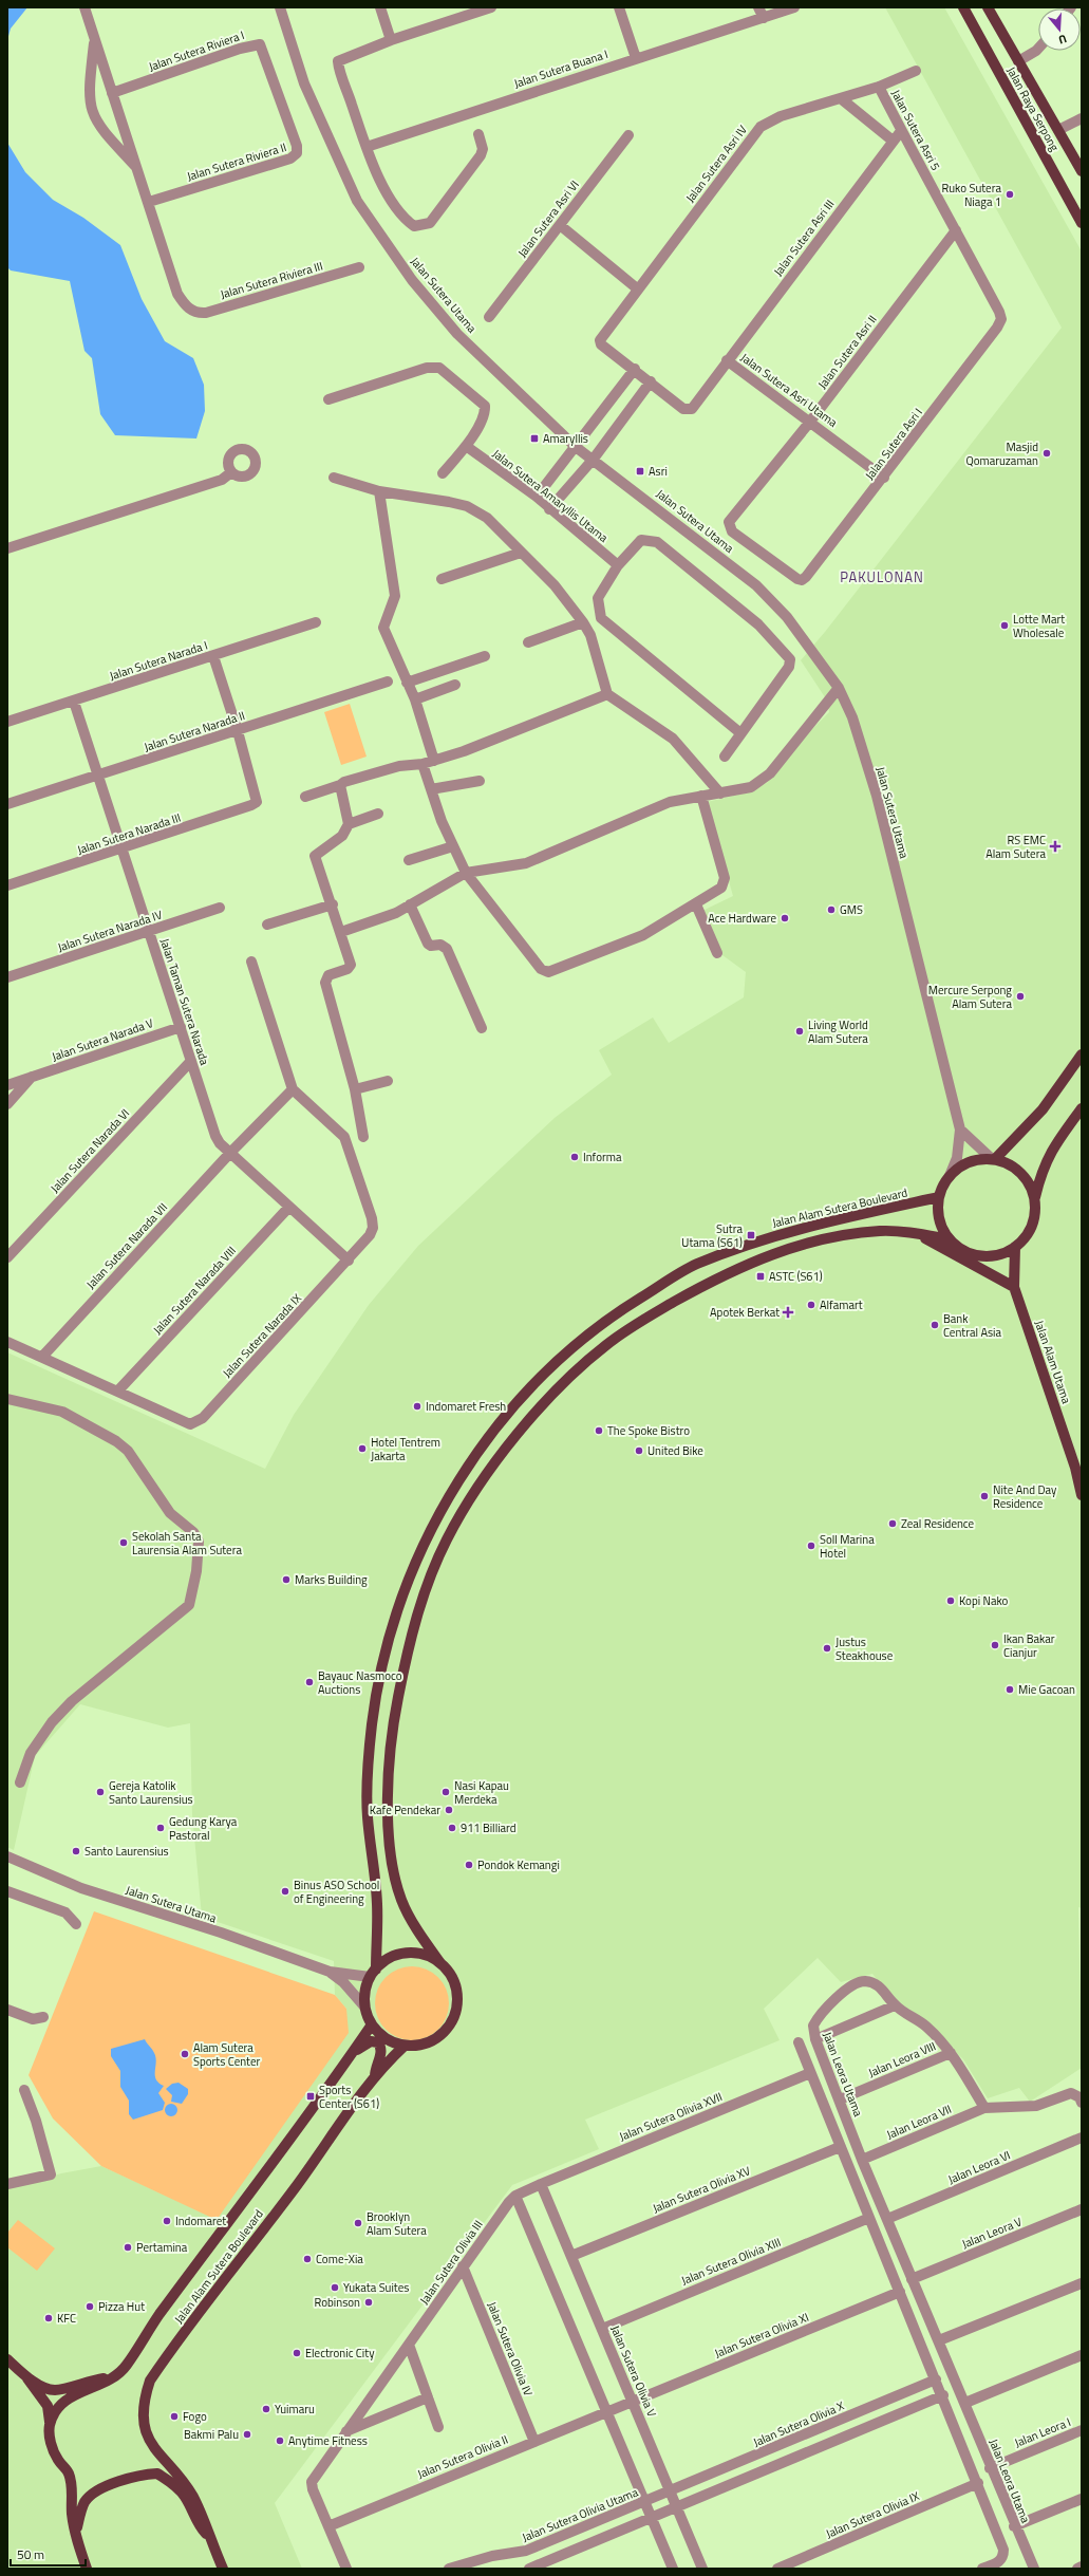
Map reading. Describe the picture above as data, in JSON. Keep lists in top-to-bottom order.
{
  "streets": {
    "main road": ["Jalan Raya Serpong", "Jalan Alam Sutera Boulevard", "Jalan Alam Utama"],
    "street": [
      "Jalan Sutera Riviera I",
      "Jalan Sutera Buana I",
      "Jalan Sutera Asri 5",
      "Jalan Sutera Riviera II",
      "Jalan Sutera Asri IV",
      "Jalan Sutera Asri VI",
      "Jalan Sutera Asri III",
      "Jalan Sutera Riviera III",
      "Jalan Sutera Utama",
      "Jalan Sutera Asri II",
      "Jalan Sutera Asri Utama",
      "Jalan Sutera Asri I",
      "Jalan Sutera Amaryllis Utama",
      "Jalan Sutera Narada I",
      "Jalan Sutera Narada II",
      "Jalan Sutera Narada III",
      "Jalan Sutera Narada IV",
      "Jalan Taman Sutera Narada",
      "Jalan Sutera Narada V",
      "Jalan Sutera Narada VI",
      "Jalan Sutera Narada VII",
      "Jalan Sutera Narada VIII",
      "Jalan Sutera Narada IX",
      "Jalan Leora VIII",
      "Jalan Leora Utama",
      "Jalan Sutera Olivia XVII",
      "Jalan Leora VII",
      "Jalan Leora VI",
      "Jalan Sutera Olivia XV",
      "Jalan Leora V",
      "Jalan Sutera Olivia XIII",
      "Jalan Sutera Olivia III",
      "Jalan Sutera Olivia XI",
      "Jalan Sutera Olivia IV",
      "Jalan Sutera Olivia V",
      "Jalan Sutera Olivia X",
      "Jalan Leora I",
      "Jalan Sutera Olivia II",
      "Jalan Sutera Olivia Utama",
      "Jalan Sutera Olivia IX"
    ]
  },
  "crossings": [
    ["Jalan Sutera Riviera I", "Jalan Sutera Riviera II"],
    ["Jalan Sutera Asri 5", "Jalan Sutera Asri IV"],
    ["Jalan Sutera Asri 5", "Jalan Sutera Asri III"],
    ["Jalan Sutera Asri 5", "Jalan Sutera Asri II"],
    ["Jalan Sutera Asri 5", "Jalan Sutera Asri I"],
    ["Jalan Sutera Riviera II", "Jalan Sutera Riviera III"],
    ["Jalan Sutera Asri IV", "Jalan Sutera Asri Utama"],
    ["Jalan Sutera Asri III", "Jalan Sutera Asri Utama"],
    ["Jalan Sutera Utama", "Jalan Alam Sutera Boulevard"],
    ["Jalan Sutera Utama", "Jalan Alam Utama"],
    ["Jalan Sutera Asri II", "Jalan Sutera Asri Utama"],
    ["Jalan Sutera Asri II", "Jalan Sutera Asri I"],
    ["Jalan Sutera Asri Utama", "Jalan Sutera Asri I"],
    ["Jalan Sutera Narada I", "Jalan Taman Sutera Narada"],
    ["Jalan Sutera Narada II", "Jalan Sutera Narada III"],
    ["Jalan Sutera Narada II", "Jalan Taman Sutera Narada"],
    ["Jalan Sutera Narada III", "Jalan Taman Sutera Narada"],
    ["Jalan Sutera Narada IV", "Jalan Taman Sutera Narada"],
    ["Jalan Taman Sutera Narada", "Jalan Sutera Narada V"],
    ["Jalan Taman Sutera Narada", "Jalan Sutera Narada VI"],
    ["Jalan Taman Sutera Narada", "Jalan Sutera Narada VII"],
    ["Jalan Taman Sutera Narada", "Jalan Sutera Narada VIII"],
    ["Jalan Taman Sutera Narada", "Jalan Sutera Narada IX"],
    ["Jalan Alam Sutera Boulevard", "Jalan Alam Utama"],
    ["Jalan Sutera Narada VII", "Jalan Sutera Narada IX"],
    ["Jalan Sutera Narada VIII", "Jalan Sutera Narada IX"],
    ["Jalan Leora VIII", "Jalan Leora Utama"],
    ["Jalan Leora Utama", "Jalan Leora VII"],
    ["Jalan Leora Utama", "Jalan Leora VI"],
    ["Jalan Leora Utama", "Jalan Leora V"],
    ["Jalan Leora Utama", "Jalan Leora I"],
    ["Jalan Sutera Olivia XVII", "Jalan Sutera Olivia III"],
    ["Jalan Sutera Olivia XVII", "Jalan Sutera Olivia V"],
    ["Jalan Sutera Olivia XV", "Jalan Sutera Olivia V"],
    ["Jalan Sutera Olivia XIII", "Jalan Sutera Olivia V"],
    ["Jalan Sutera Olivia III", "Jalan Sutera Olivia IV"],
    ["Jalan Sutera Olivia III", "Jalan Sutera Olivia II"],
    ["Jalan Sutera Olivia XI", "Jalan Sutera Olivia V"],
    ["Jalan Sutera Olivia XI", "Jalan Sutera Olivia II"],
    ["Jalan Sutera Olivia IV", "Jalan Sutera Olivia II"],
    ["Jalan Sutera Olivia V", "Jalan Sutera Olivia X"],
    ["Jalan Sutera Olivia V", "Jalan Sutera Olivia Utama"],
    ["Jalan Sutera Olivia X", "Jalan Sutera Olivia Utama"]
  ],
  "districts": ["PAKULONAN"],
  "places": {
    "other": [
      "Ruko Sutera Niaga 1",
      "Masjid Qomaruzaman",
      "Lotte Mart Wholesale",
      "GMS",
      "Ace Hardware",
      "Mercure Serpong Alam Sutera",
      "Living World Alam Sutera",
      "Informa",
      "Alfamart",
      "Bank Central Asia",
      "Indomaret Fresh",
      "The Spoke Bistro",
      "Hotel Tentrem Jakarta",
      "United Bike",
      "Nite And Day Residence",
      "Zeal Residence",
      "Sekolah Santa Laurensia Alam Sutera",
      "Soll Marina Hotel",
      "Marks Building",
      "Kopi Nako",
      "Ikan Bakar Cianjur",
      "Justus Steakhouse",
      "Bayauc Nasmoco Auctions",
      "Mie Gacoan",
      "Gereja Katolik Santo Laurensius",
      "Nasi Kapau Merdeka",
      "Kafe Pendekar",
      "Gedung Karya Pastoral",
      "911 Billiard",
      "Santo Laurensius",
      "Pondok Kemangi",
      "Binus ASO School of Engineering",
      "Alam Sutera Sports Center",
      "Indomaret",
      "Brooklyn Alam Sutera",
      "Pertamina",
      "Come-Xia",
      "Yukata Suites",
      "Robinson",
      "Pizza Hut",
      "KFC",
      "Electronic City",
      "Yuimaru",
      "Fogo",
      "Bakmi Palu",
      "Anytime Fitness"
    ],
    "transit": [
      "Amaryllis",
      "Asri",
      "Sutra Utama (S61)",
      "ASTC (S61)",
      "Sports Center (S61)"
    ],
    "health": ["RS EMC Alam Sutera", "Apotek Berkat"]
  },
  "scale_bar": "50 m",
  "north": "bottom"
}
